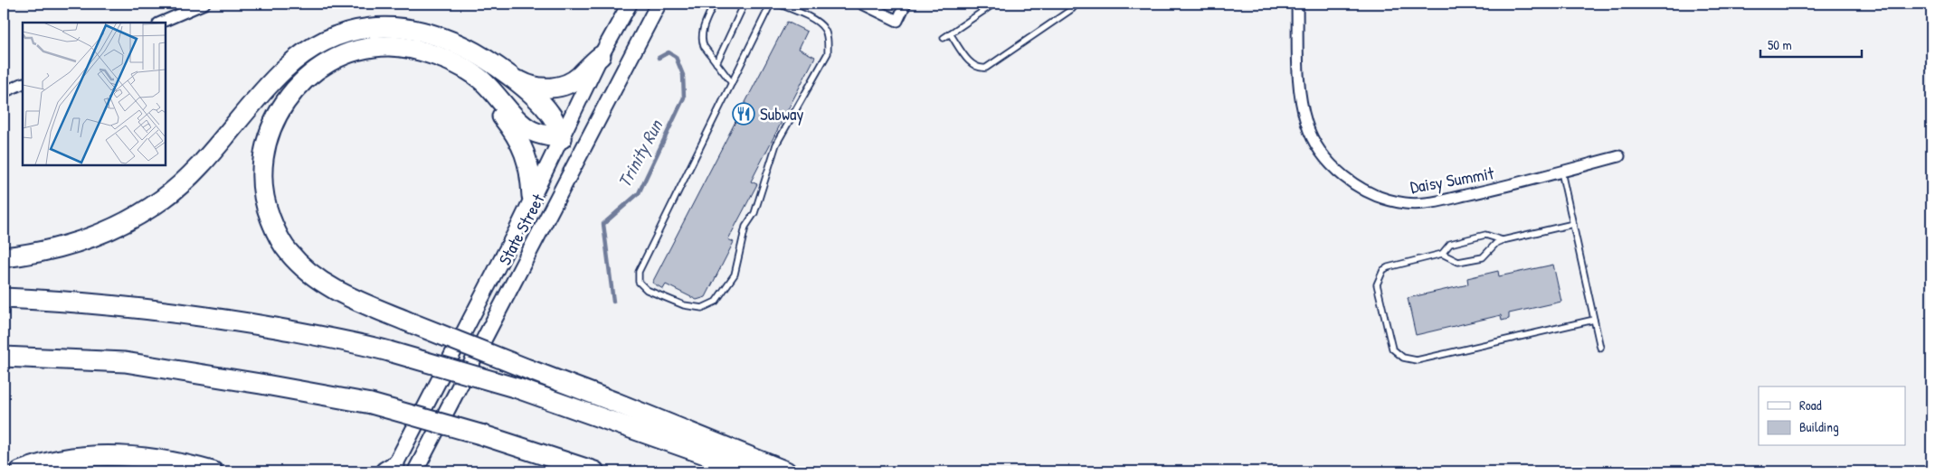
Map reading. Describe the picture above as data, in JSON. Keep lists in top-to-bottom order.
{
  "streets": {
    "main road": ["State Street"],
    "street": ["Daisy Summit"]
  },
  "water": ["Trinity Run"],
  "places": {
    "restaurant": ["Subway"]
  },
  "legend": ["Road", "Building"],
  "scale_bar": "50 m"
}
